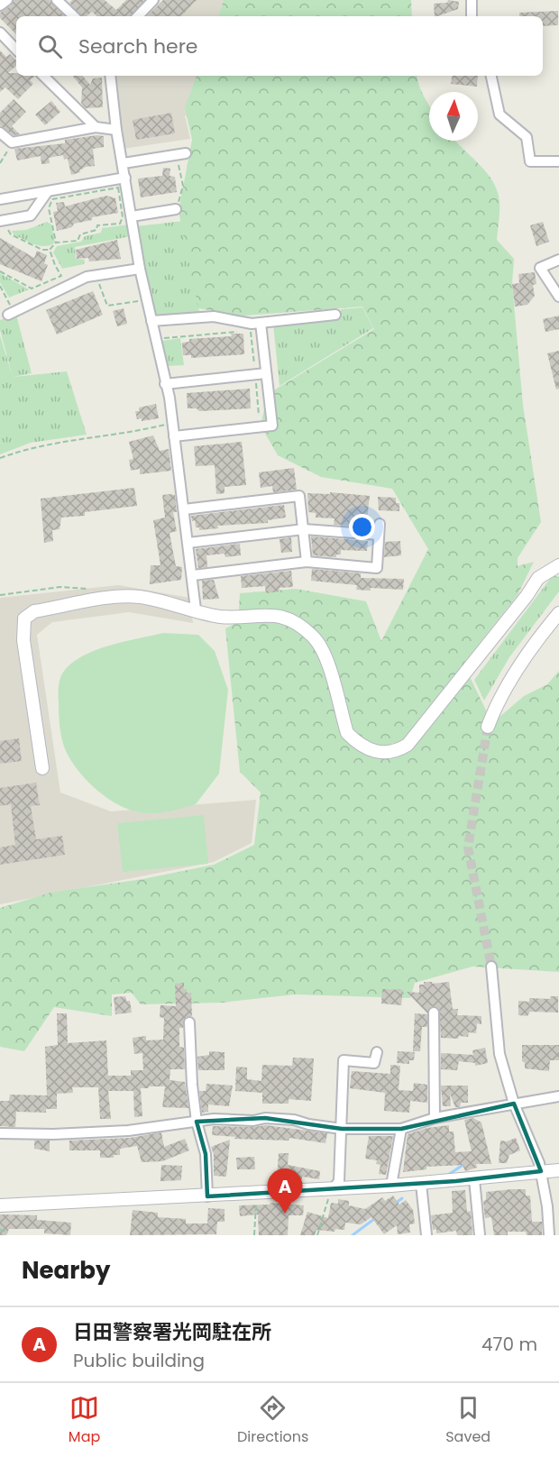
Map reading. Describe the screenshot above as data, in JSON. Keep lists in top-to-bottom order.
{
  "north": "top",
  "page": {
    "search": "Search here",
    "pins": "A",
    "heading": "Nearby",
    "list": [
      {
        "mark": "A",
        "name": "日田警察署光岡駐在所",
        "note": "Public building",
        "value": "470 m"
      }
    ],
    "nav": ["Map", "Directions", "Saved"]
  }
}
